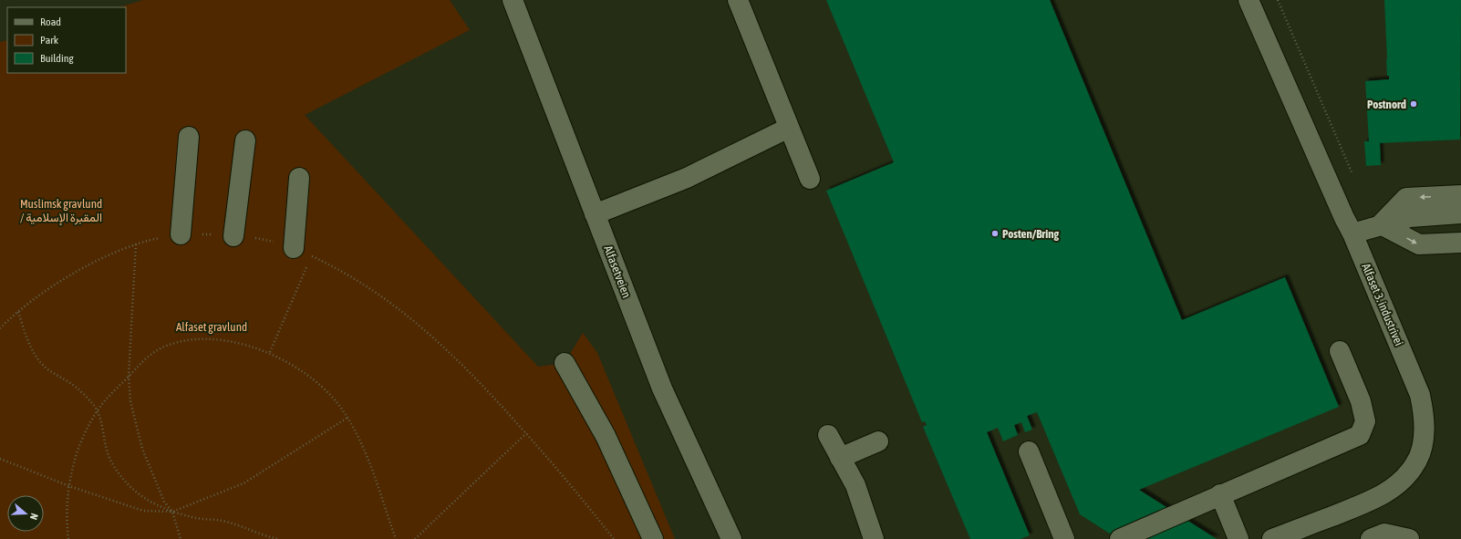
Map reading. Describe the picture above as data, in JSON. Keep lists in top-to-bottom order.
{
  "streets": {
    "street": ["Alfasetveien", "Alfaset 3. industrivei"]
  },
  "parks": ["Muslimsk gravlund / المقبرة الإسلامية", "Alfaset gravlund"],
  "places": ["Postnord", "Posten/Bring"],
  "legend": ["Road", "Park", "Building"],
  "north": "right"
}
